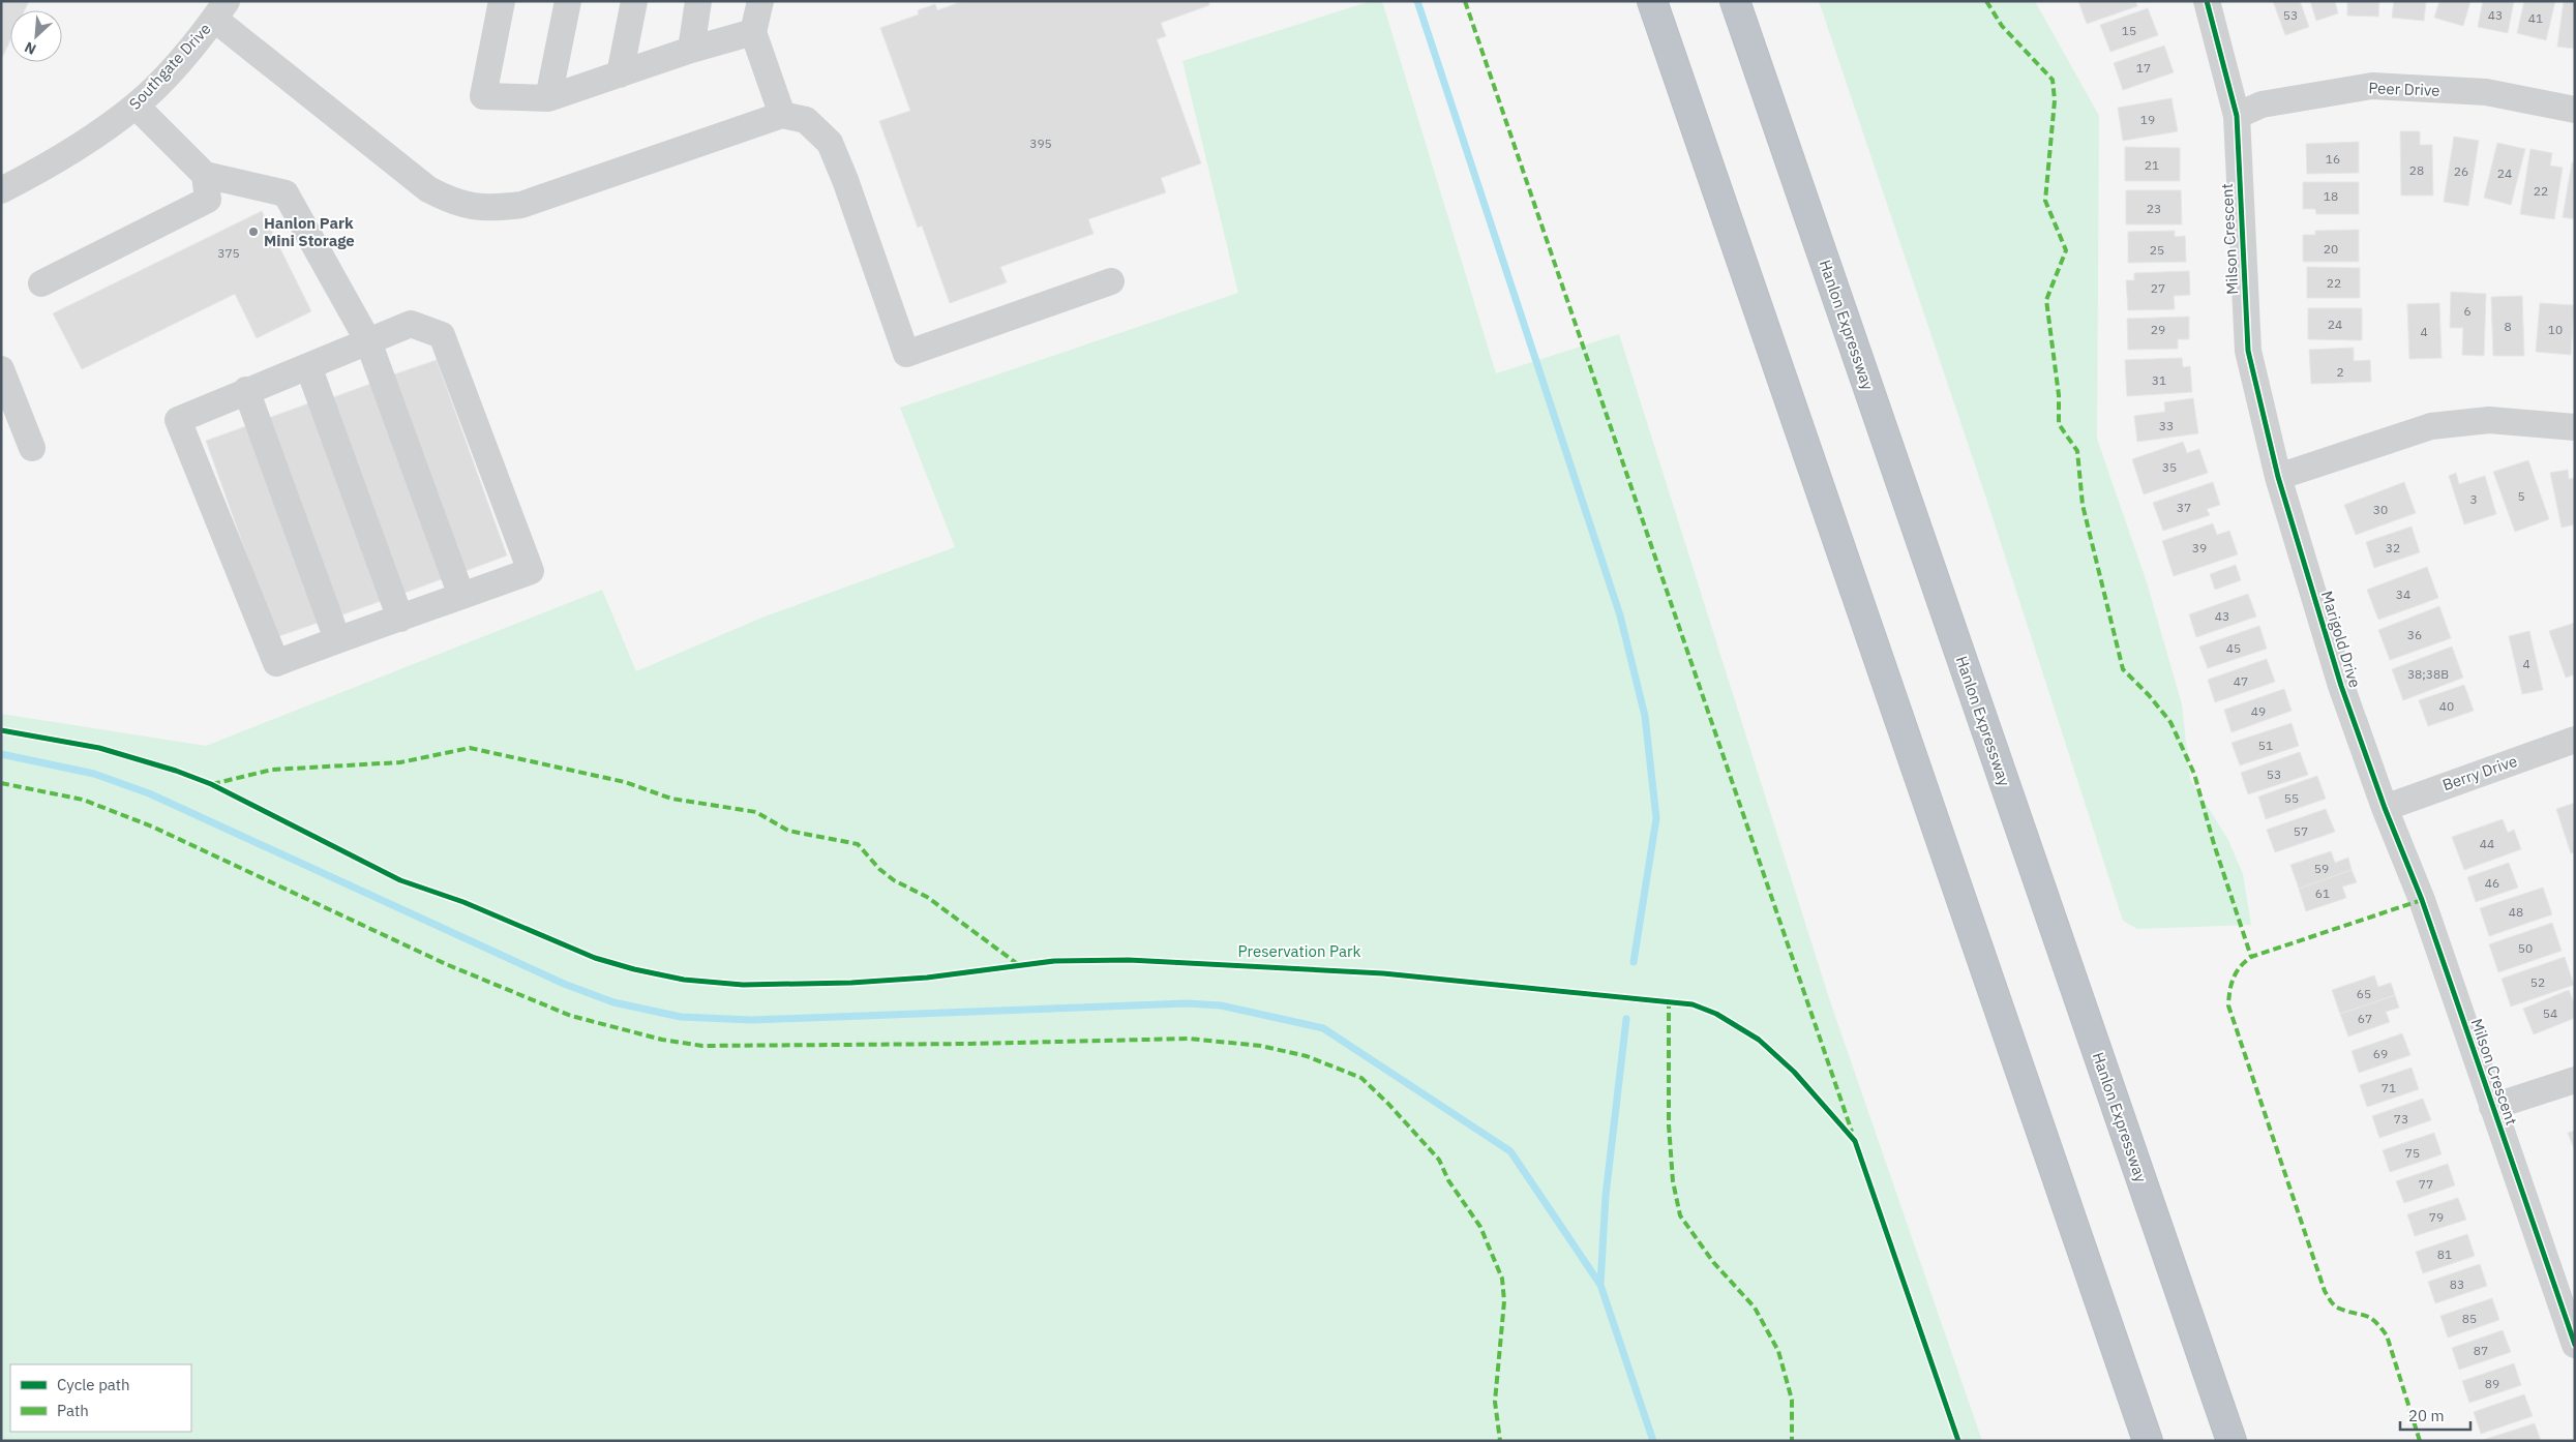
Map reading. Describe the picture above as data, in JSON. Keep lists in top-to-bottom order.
{
  "streets": {
    "highway": ["Hanlon Expressway"],
    "street": [
      "Southgate Drive",
      "Peer Drive",
      "Milson Crescent",
      "Marigold Drive",
      "Berry Drive"
    ]
  },
  "crossings": [
    ["Peer Drive", "Milson Crescent"],
    ["Milson Crescent", "Marigold Drive"],
    ["Milson Crescent", "Berry Drive"],
    ["Marigold Drive", "Berry Drive"]
  ],
  "parks": ["Preservation Park"],
  "places": ["Hanlon Park Mini Storage"],
  "house_numbers": [
    "53",
    "43",
    "41",
    "15",
    "17",
    "19",
    "395",
    "16",
    "21",
    "28",
    "26",
    "24",
    "22",
    "18",
    "23",
    "20",
    "25",
    "375",
    "22",
    "27",
    "6",
    "24",
    "8",
    "29",
    "10",
    "4",
    "2",
    "31",
    "33",
    "35",
    "5",
    "3",
    "37",
    "30",
    "39",
    "32",
    "34",
    "43",
    "36",
    "45",
    "4",
    "38;38B",
    "47",
    "40",
    "49",
    "51",
    "53",
    "55",
    "57",
    "44",
    "59",
    "46",
    "61",
    "48",
    "50",
    "52",
    "65",
    "54",
    "67",
    "69",
    "71",
    "73",
    "75",
    "77",
    "79",
    "81",
    "83",
    "85",
    "87",
    "89"
  ],
  "legend": ["Cycle path", "Path"],
  "scale_bar": "20 m",
  "north": "bottom left"
}
